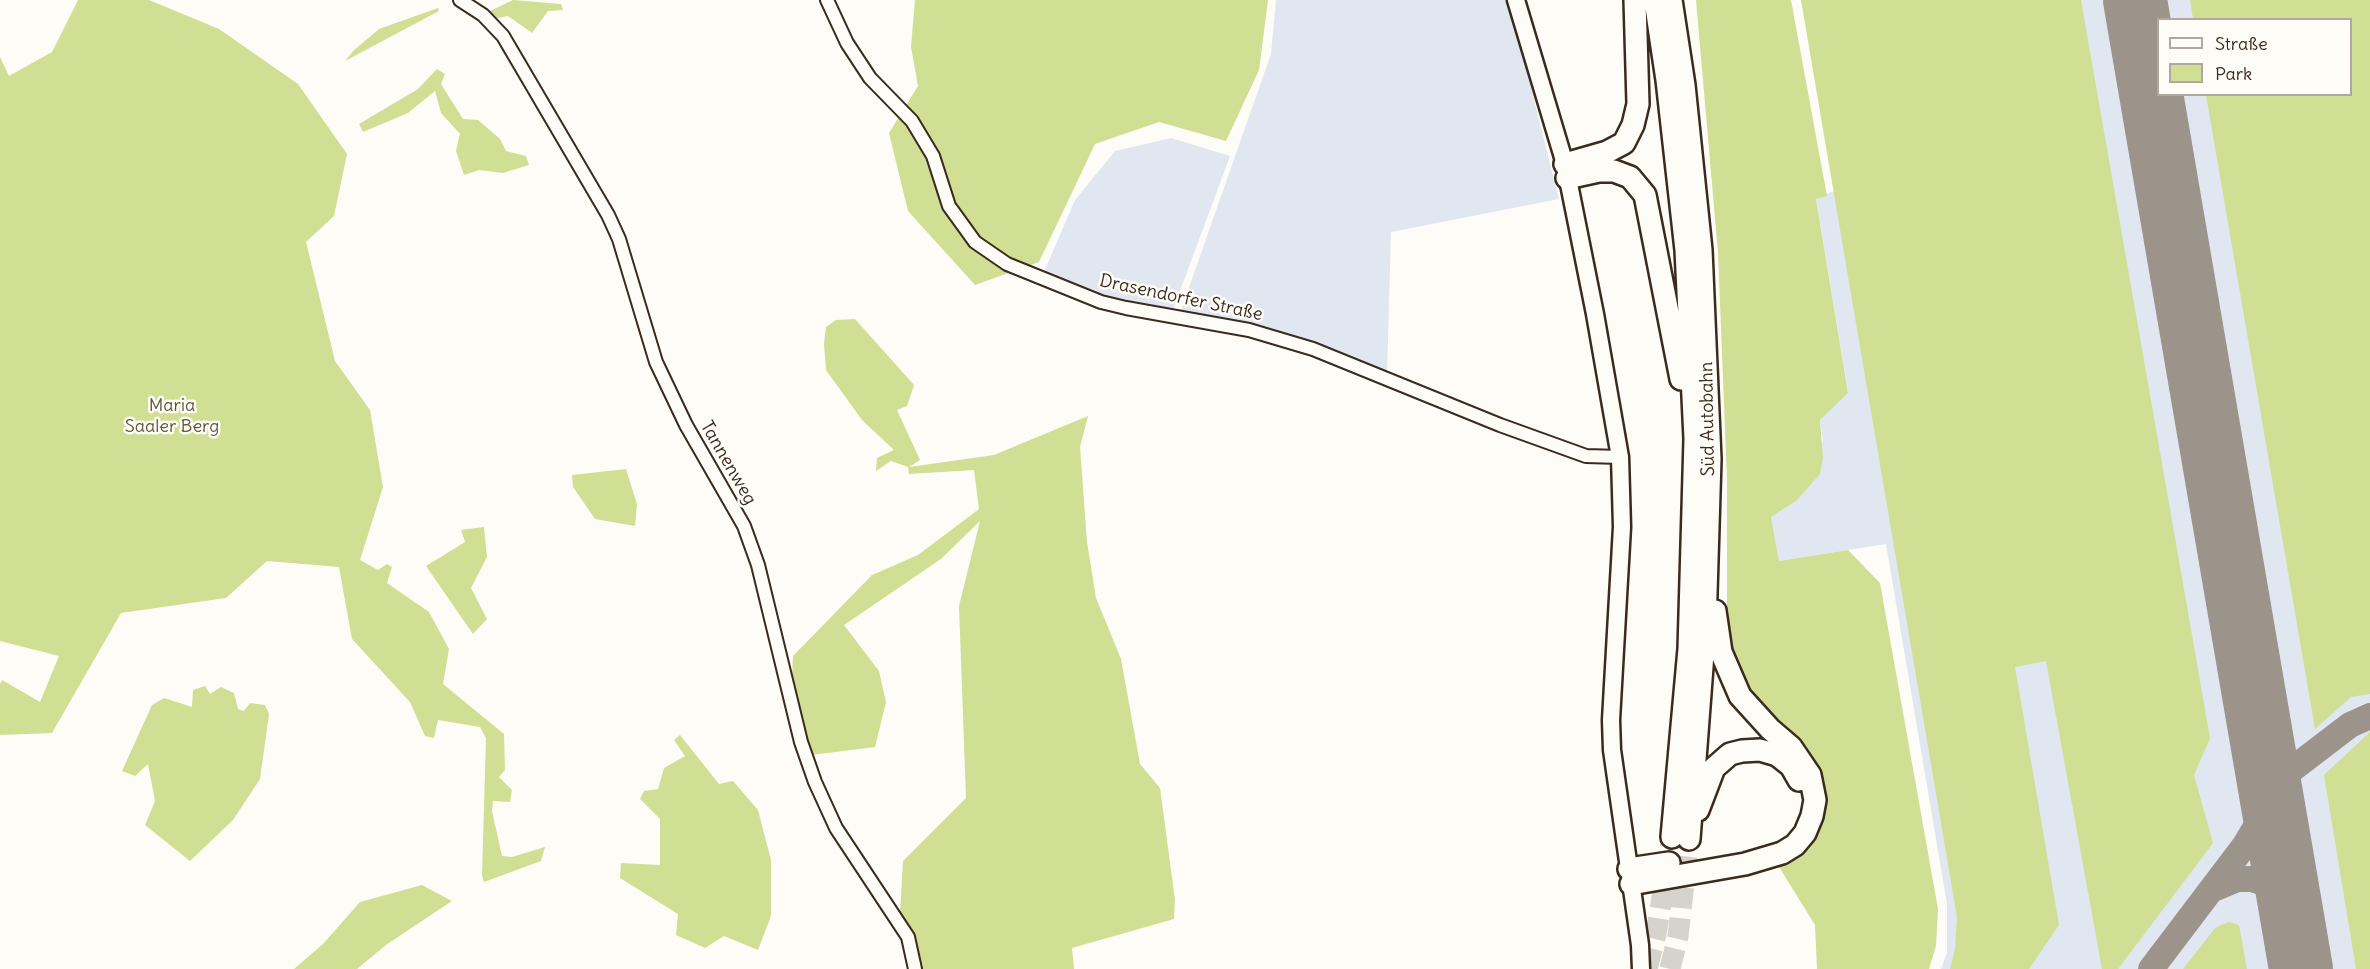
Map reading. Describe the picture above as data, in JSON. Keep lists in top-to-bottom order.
{
  "streets": {
    "highway": ["Süd Autobahn"],
    "street": ["Drasendorfer Straße", "Tannenweg"]
  },
  "parks": ["Maria Saaler Berg"],
  "legend": ["Straße", "Park"]
}
